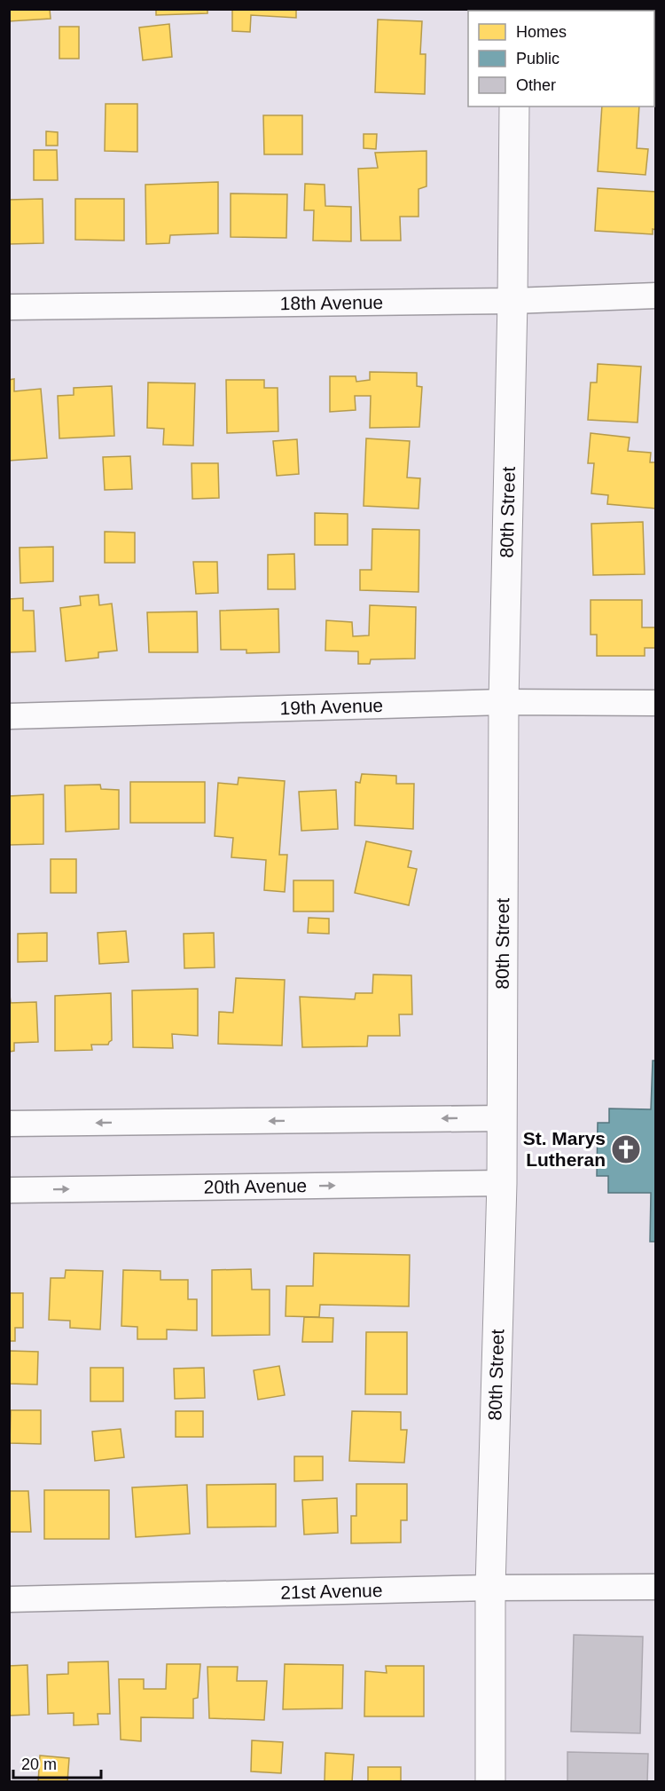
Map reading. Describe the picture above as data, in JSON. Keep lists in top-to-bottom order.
{
  "streets": {
    "street": [
      "18th Avenue",
      "80th Street",
      "19th Avenue",
      "20th Avenue",
      "21st Avenue"
    ]
  },
  "crossings": [
    ["18th Avenue", "80th Street"],
    ["80th Street", "19th Avenue"],
    ["80th Street", "20th Avenue"],
    ["80th Street", "21st Avenue"]
  ],
  "places": {
    "church": ["St. Marys Lutheran"]
  },
  "legend": ["Homes", "Public", "Other"],
  "scale_bar": "20 m"
}
